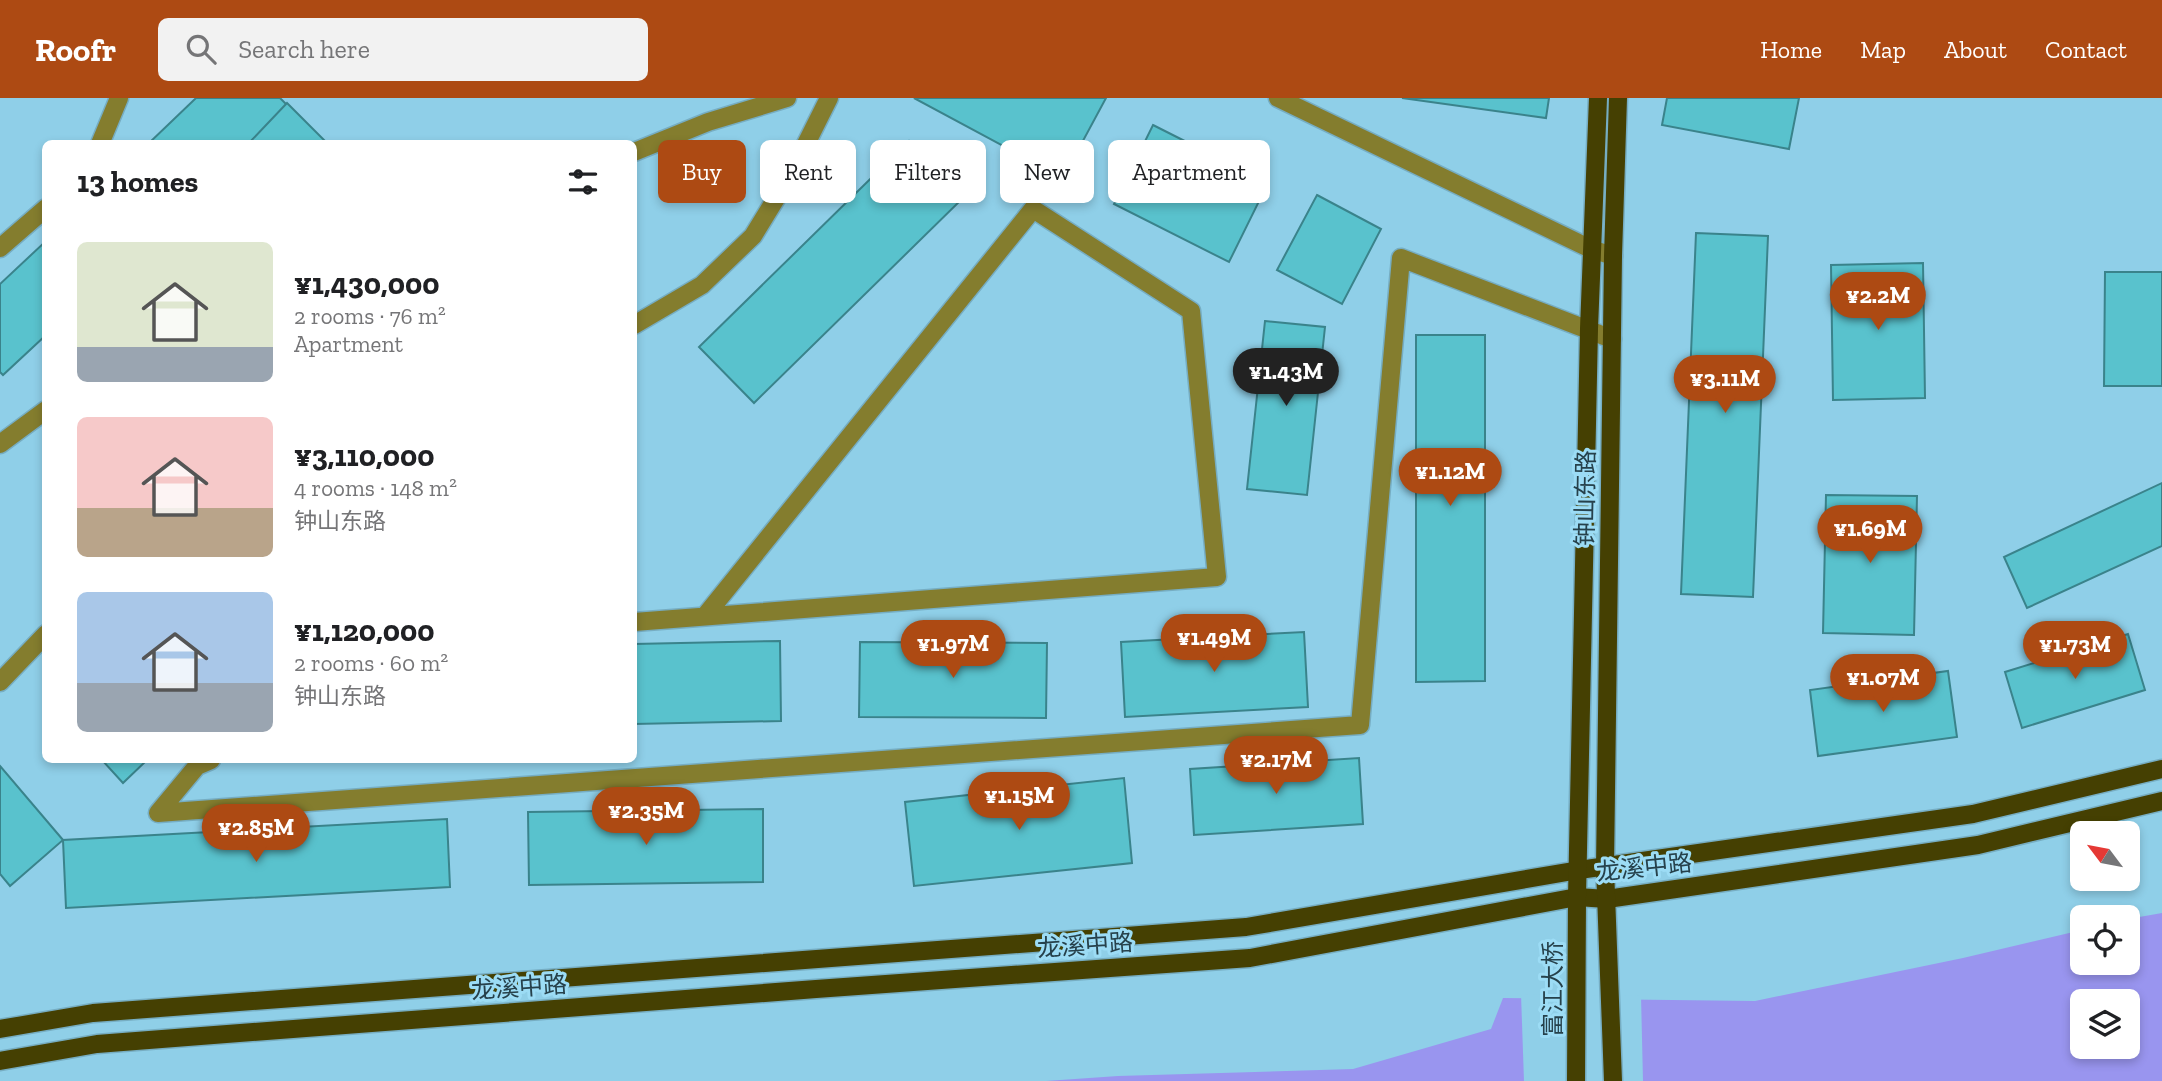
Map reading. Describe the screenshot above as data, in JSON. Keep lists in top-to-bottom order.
{
  "streets": {
    "main road": ["钟山东路", "龙溪中路", "富江大桥"]
  },
  "crossings": [
    ["钟山东路", "龙溪中路"],
    ["钟山东路", "富江大桥"],
    ["龙溪中路", "富江大桥"]
  ],
  "north": "top left",
  "page": {
    "header": "Roofr",
    "search": "Search here",
    "nav": [
      "Home",
      "Map",
      "About",
      "Contact"
    ],
    "chip": [
      "Buy",
      "Rent",
      "Filters",
      "New",
      "Apartment"
    ],
    "heading": "13 homes",
    "list": [
      {
        "name": "¥1,430,000",
        "note": "2 rooms · 76 m² · Apartment"
      },
      {
        "name": "¥3,110,000",
        "note": "4 rooms · 148 m² · 钟山东路"
      },
      {
        "name": "¥1,120,000",
        "note": "2 rooms · 60 m² · 钟山东路"
      }
    ],
    "price": [
      "¥2.2M",
      "¥1.43M",
      "¥3.11M",
      "¥1.12M",
      "¥1.69M",
      "¥1.49M",
      "¥1.97M",
      "¥1.73M",
      "¥1.07M",
      "¥2.17M",
      "¥1.15M",
      "¥2.35M",
      "¥2.85M"
    ]
  }
}
